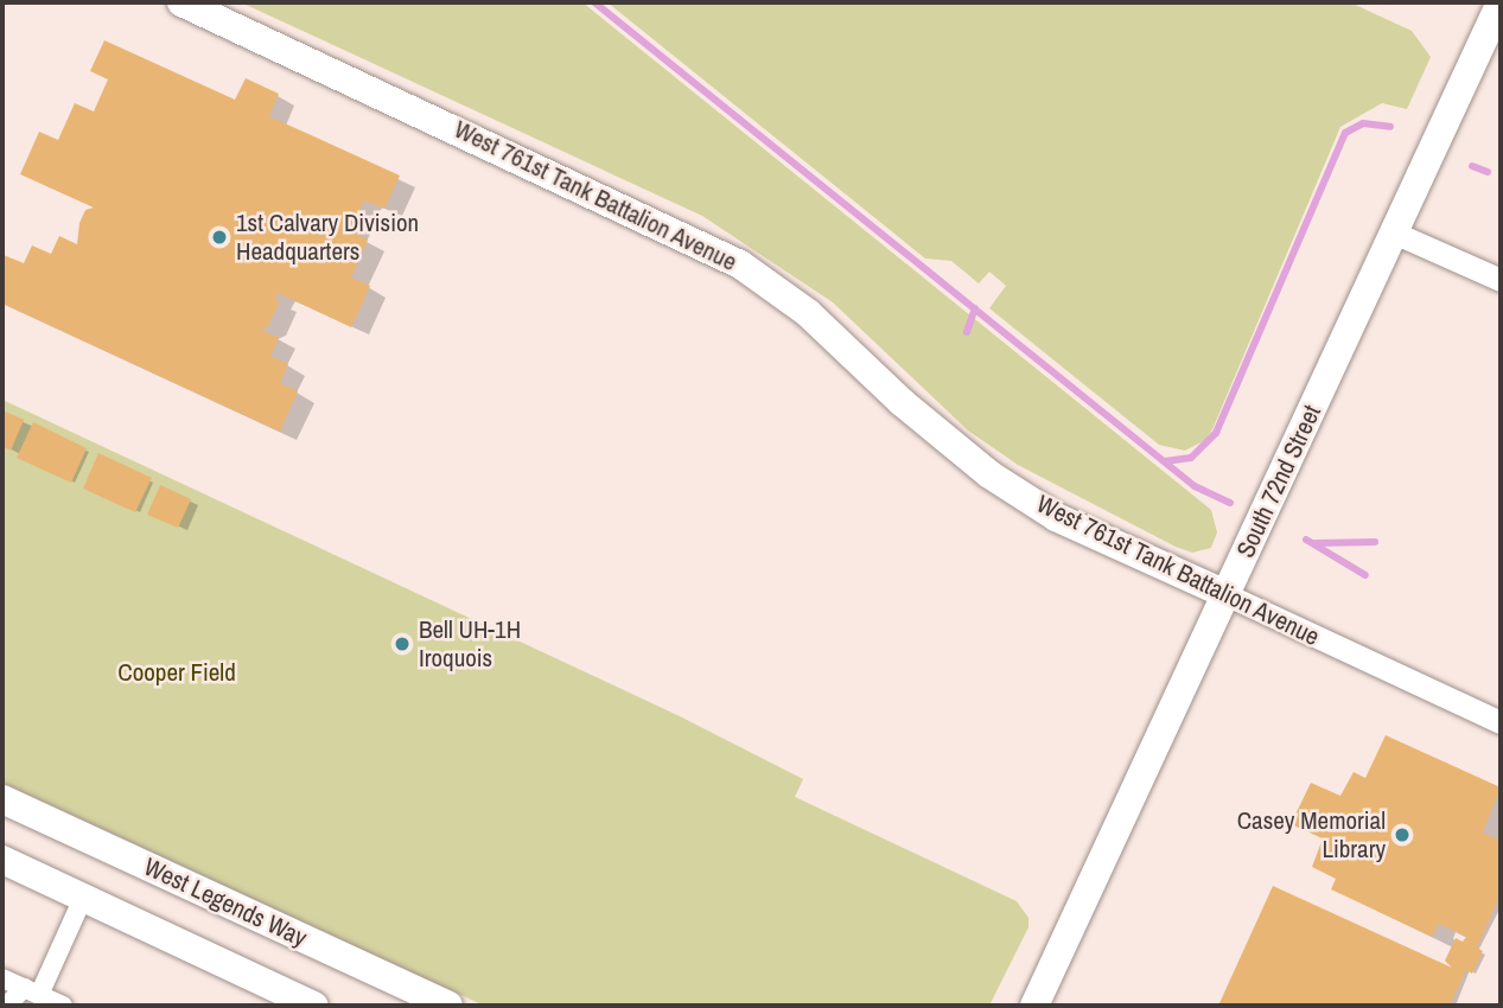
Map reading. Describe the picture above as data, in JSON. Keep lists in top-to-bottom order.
{
  "streets": {
    "street": ["West 761st Tank Battalion Avenue", "South 72nd Street", "West Legends Way"]
  },
  "crossings": [
    ["West 761st Tank Battalion Avenue", "South 72nd Street"]
  ],
  "parks": ["Cooper Field"],
  "places": ["1st Calvary Division Headquarters", "Bell UH-1H Iroquois", "Casey Memorial Library"]
}
